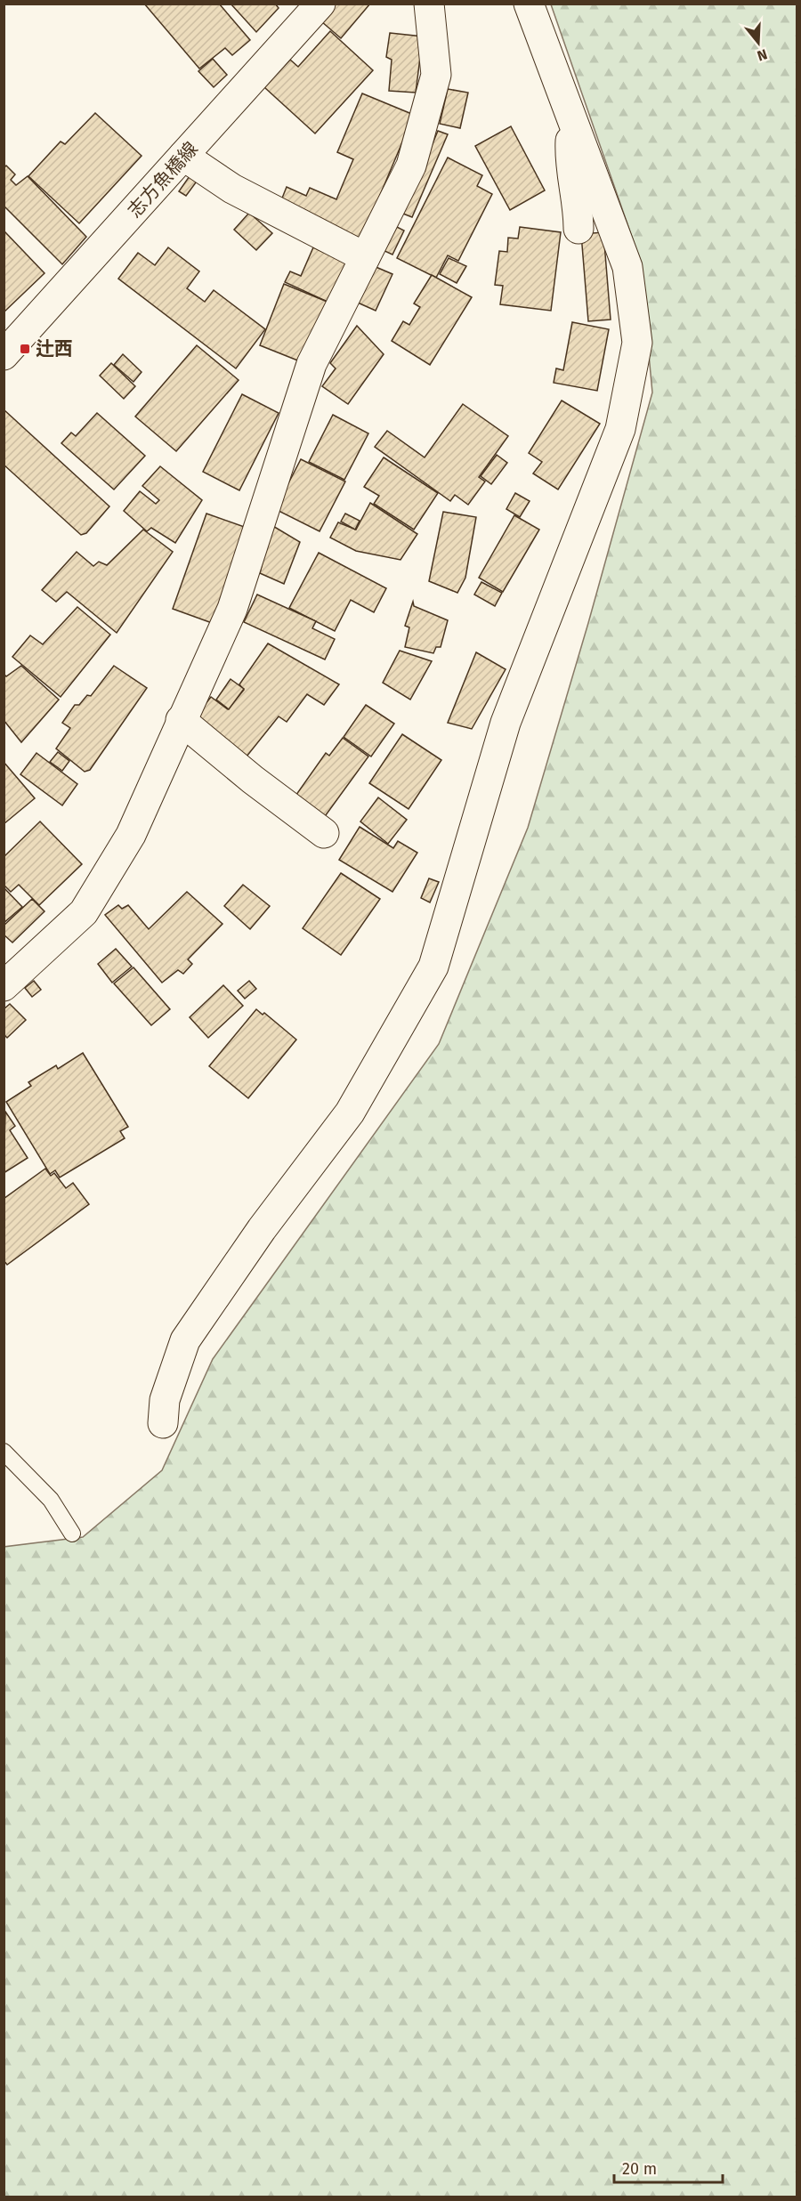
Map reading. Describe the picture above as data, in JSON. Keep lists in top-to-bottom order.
{
  "streets": {
    "street": ["志方魚橋線"]
  },
  "places": {
    "transit": ["辻西"]
  },
  "scale_bar": "20 m",
  "north": "bottom"
}
